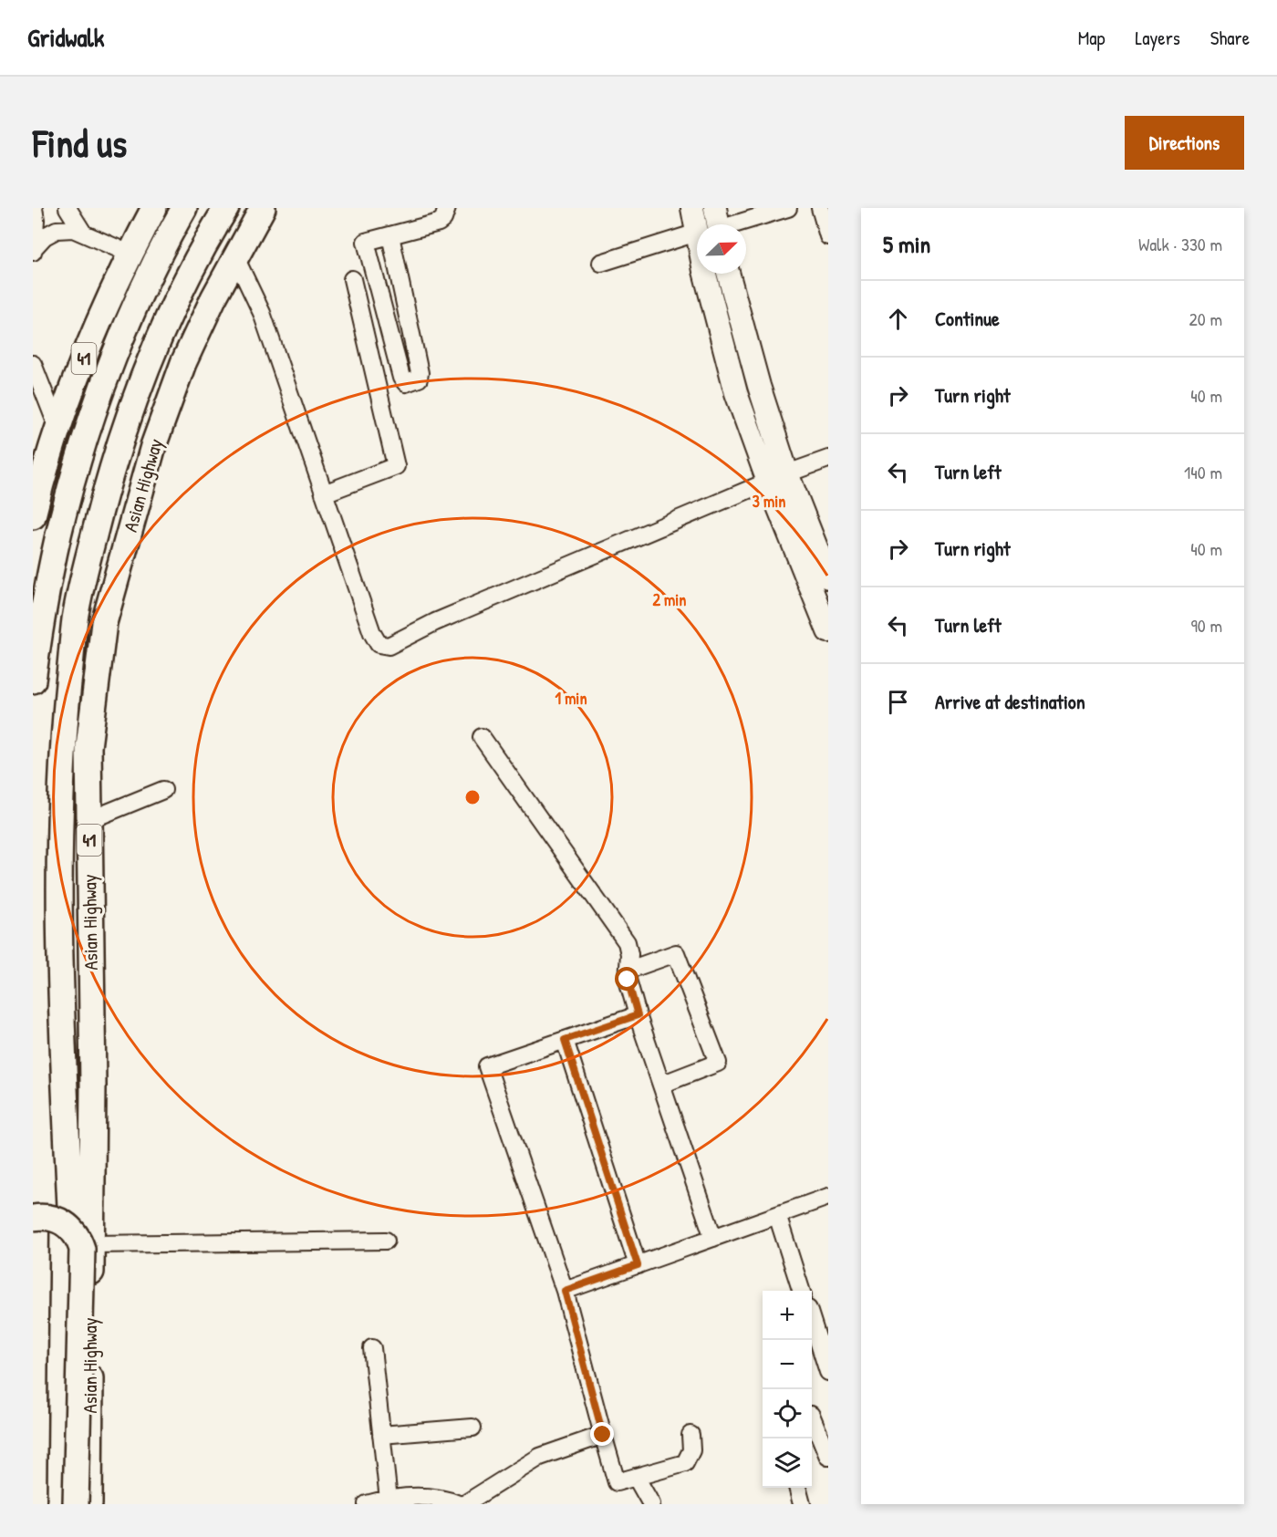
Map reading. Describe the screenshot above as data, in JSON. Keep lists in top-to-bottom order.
{
  "streets": {
    "highway": ["41", "Asian Highway"]
  },
  "north": "top right",
  "page": {
    "header": "Gridwalk",
    "nav": ["Map", "Layers", "Share"],
    "buttons": "Directions",
    "title": "Find us",
    "heading": ["5 min", "Walk · 330 m"],
    "list": [
      ["Continue", "20 m"],
      ["Turn right", "40 m"],
      ["Turn left", "140 m"],
      ["Turn right", "40 m"],
      ["Turn left", "90 m"],
      "Arrive at destination"
    ],
    "map_buttons": ["+", "−"]
  },
  "rings": ["3 min", "2 min", "1 min"]
}
